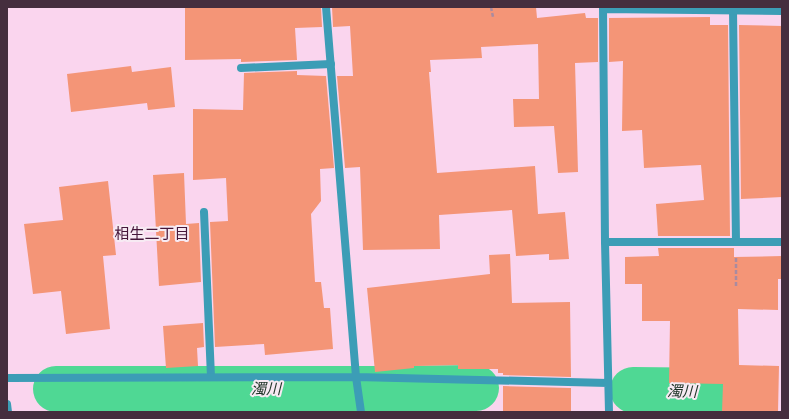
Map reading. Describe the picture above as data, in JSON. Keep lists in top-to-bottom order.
{
  "districts": ["相生二丁目"],
  "water": ["濁川"]
}
